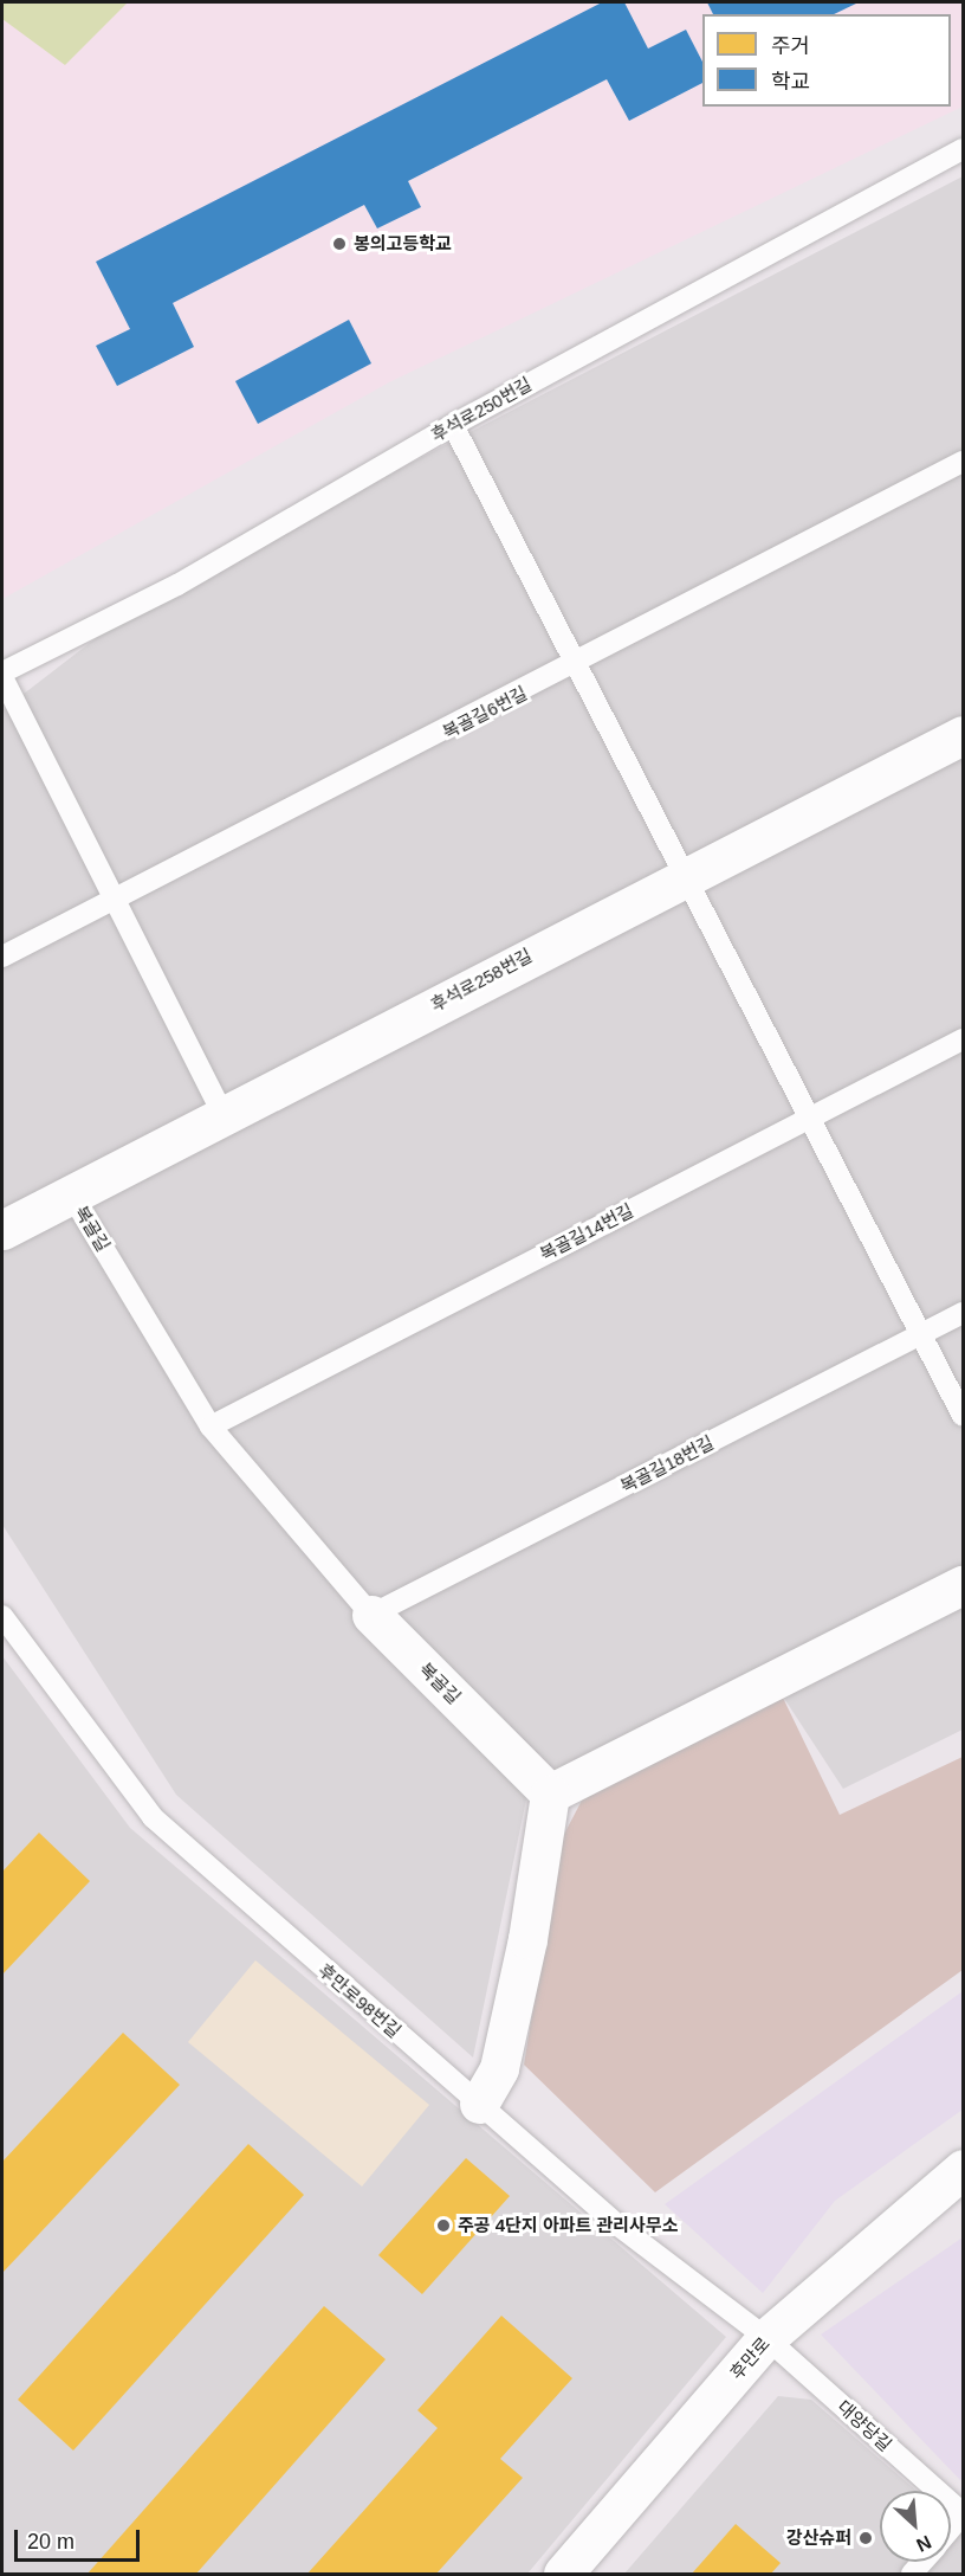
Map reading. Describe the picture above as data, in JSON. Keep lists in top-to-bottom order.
{
  "streets": {
    "street": ["후석로258번길", "복골길", "후만로"],
    "lane": [
      "후석로250번길",
      "복골길6번길",
      "복골길14번길",
      "복골길18번길",
      "후만로98번길",
      "대양당길"
    ]
  },
  "crossings": [
    ["후석로258번길", "복골길"],
    ["복골길", "복골길14번길"],
    ["복골길", "복골길18번길"],
    ["후만로98번길", "후만로"],
    ["후만로98번길", "대양당길"],
    ["후만로", "대양당길"]
  ],
  "places": ["봉의고등학교", "주공 4단지 아파트 관리사무소", "강산슈퍼"],
  "legend": ["주거", "학교"],
  "scale_bar": "20 m",
  "north": "bottom right"
}
